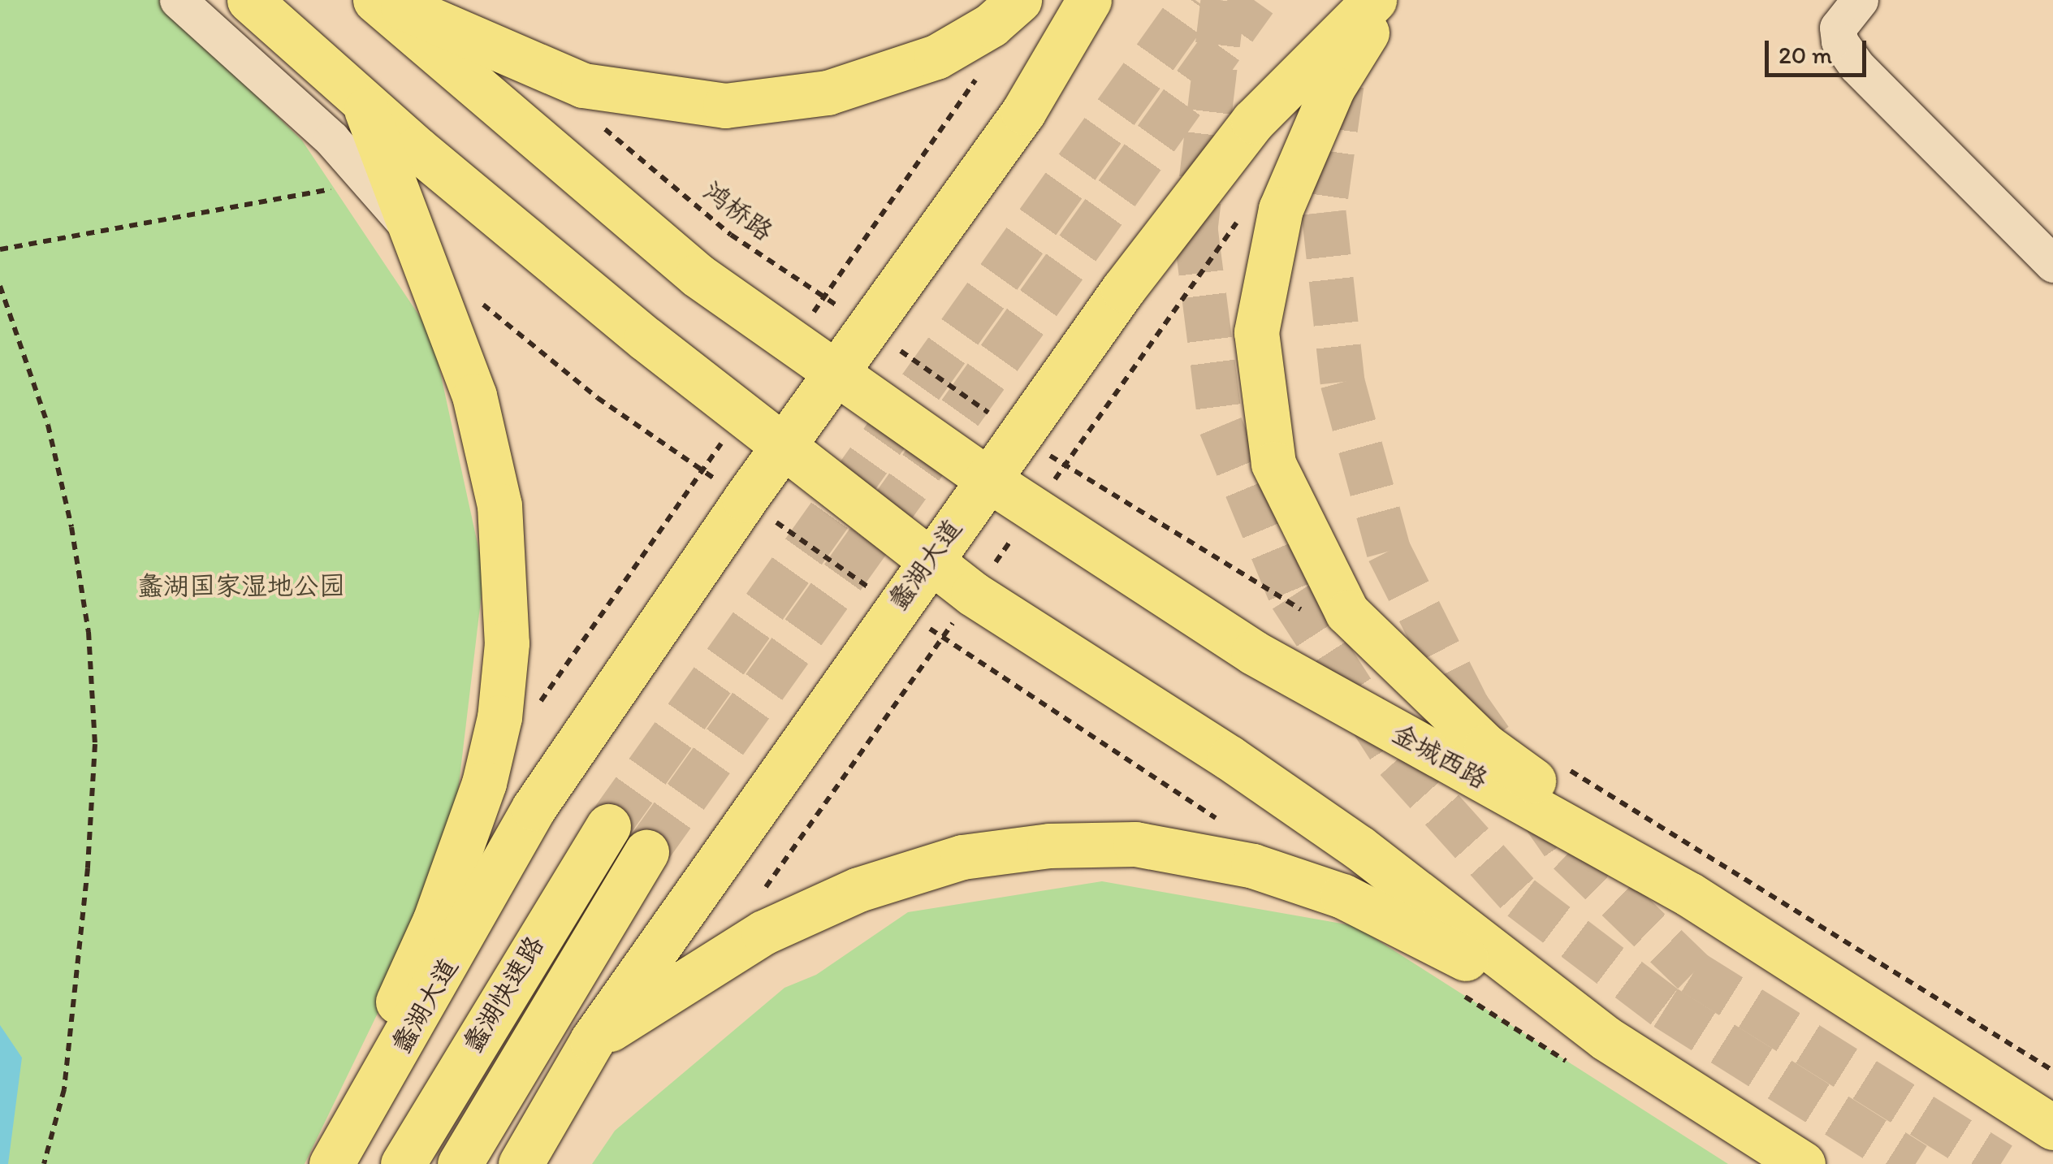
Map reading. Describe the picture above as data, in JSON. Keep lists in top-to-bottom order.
{
  "streets": {
    "main road": ["蠡湖大道", "金城西路", "蠡湖快速路"],
    "path": ["鸿桥路"]
  },
  "crossings": [
    ["鸿桥路", "蠡湖大道"],
    ["蠡湖大道", "金城西路"]
  ],
  "parks": ["蠡湖国家湿地公园"],
  "scale_bar": "20 m"
}
